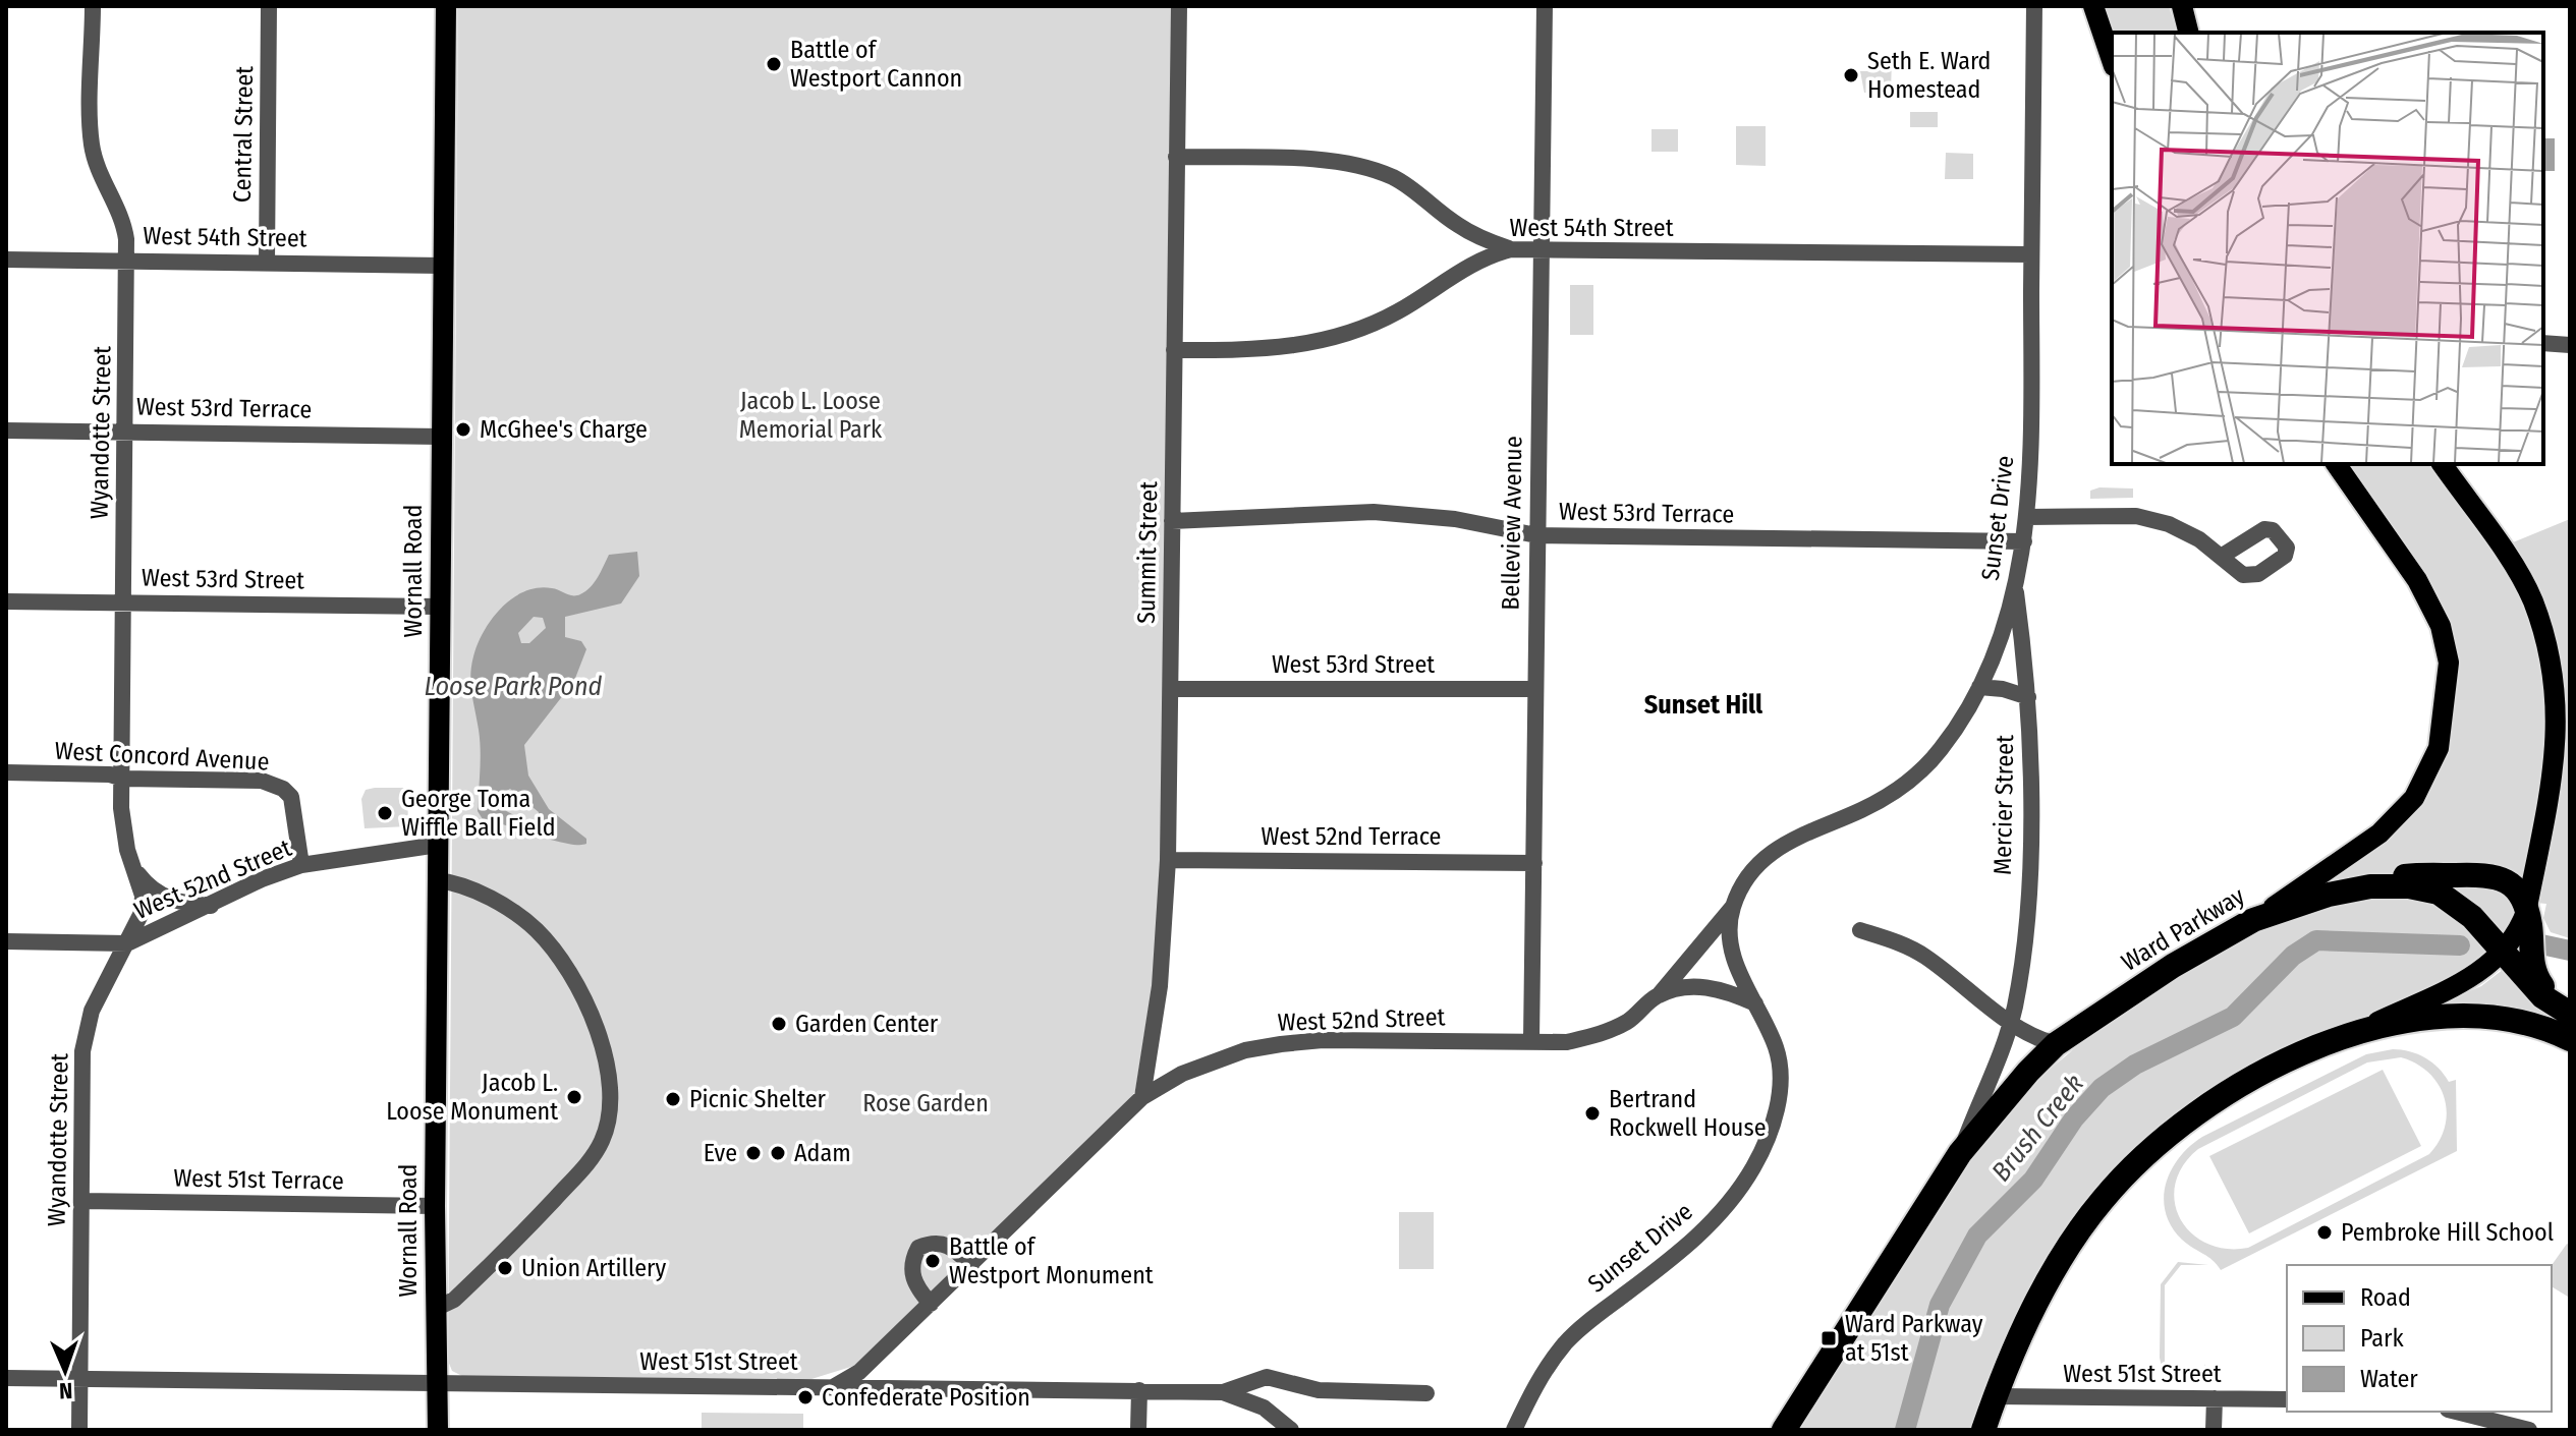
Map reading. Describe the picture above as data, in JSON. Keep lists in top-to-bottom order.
{
  "streets": {
    "highway": ["Ward Parkway"],
    "main road": ["Wornall Road"],
    "street": [
      "Central Street",
      "West 54th Street",
      "West 53rd Terrace",
      "Wyandotte Street",
      "Sunset Drive",
      "Belleview Avenue",
      "Summit Street",
      "West 53rd Street",
      "West Concord Avenue",
      "Mercier Street",
      "West 52nd Terrace",
      "West 52nd Street",
      "West 51st Terrace",
      "West 51st Street"
    ]
  },
  "crossings": [
    ["Central Street", "West 54th Street"],
    ["West 54th Street", "Wyandotte Street"],
    ["West 54th Street", "Sunset Drive"],
    ["West 54th Street", "Belleview Avenue"],
    ["West 54th Street", "Summit Street"],
    ["West 54th Street", "Wornall Road"],
    ["West 53rd Terrace", "Wyandotte Street"],
    ["West 53rd Terrace", "Sunset Drive"],
    ["West 53rd Terrace", "Belleview Avenue"],
    ["West 53rd Terrace", "Summit Street"],
    ["West 53rd Terrace", "Wornall Road"],
    ["Wyandotte Street", "West 53rd Street"],
    ["Wyandotte Street", "West Concord Avenue"],
    ["Wyandotte Street", "West 52nd Street"],
    ["Wyandotte Street", "West 51st Terrace"],
    ["Wyandotte Street", "West 51st Street"],
    ["Sunset Drive", "Mercier Street"],
    ["Sunset Drive", "West 52nd Street"],
    ["Belleview Avenue", "West 53rd Street"],
    ["Belleview Avenue", "West 52nd Terrace"],
    ["Belleview Avenue", "West 52nd Street"],
    ["Summit Street", "West 53rd Street"],
    ["Summit Street", "West 52nd Terrace"],
    ["Summit Street", "West 52nd Street"],
    ["Wornall Road", "West 53rd Street"],
    ["Wornall Road", "West 52nd Street"],
    ["Wornall Road", "West 51st Terrace"],
    ["Wornall Road", "West 51st Street"],
    ["West Concord Avenue", "West 52nd Street"],
    ["Mercier Street", "Ward Parkway"],
    ["West 52nd Street", "West 51st Street"]
  ],
  "districts": ["Sunset Hill"],
  "water": ["Loose Park Pond", "Brush Creek"],
  "parks": ["Jacob L. Loose Memorial Park", "Rose Garden"],
  "places": {
    "other": [
      "Battle of Westport Cannon",
      "Seth E. Ward Homestead",
      "McGhee's Charge",
      "George Toma Wiffle Ball Field",
      "Garden Center",
      "Jacob L. Loose Monument",
      "Picnic Shelter",
      "Bertrand Rockwell House",
      "Eve",
      "Adam",
      "Pembroke Hill School",
      "Battle of Westport Monument",
      "Union Artillery",
      "Confederate Position"
    ],
    "transit": ["Ward Parkway at 51st"]
  },
  "legend": ["Road", "Park", "Water"],
  "north": "bottom"
}
